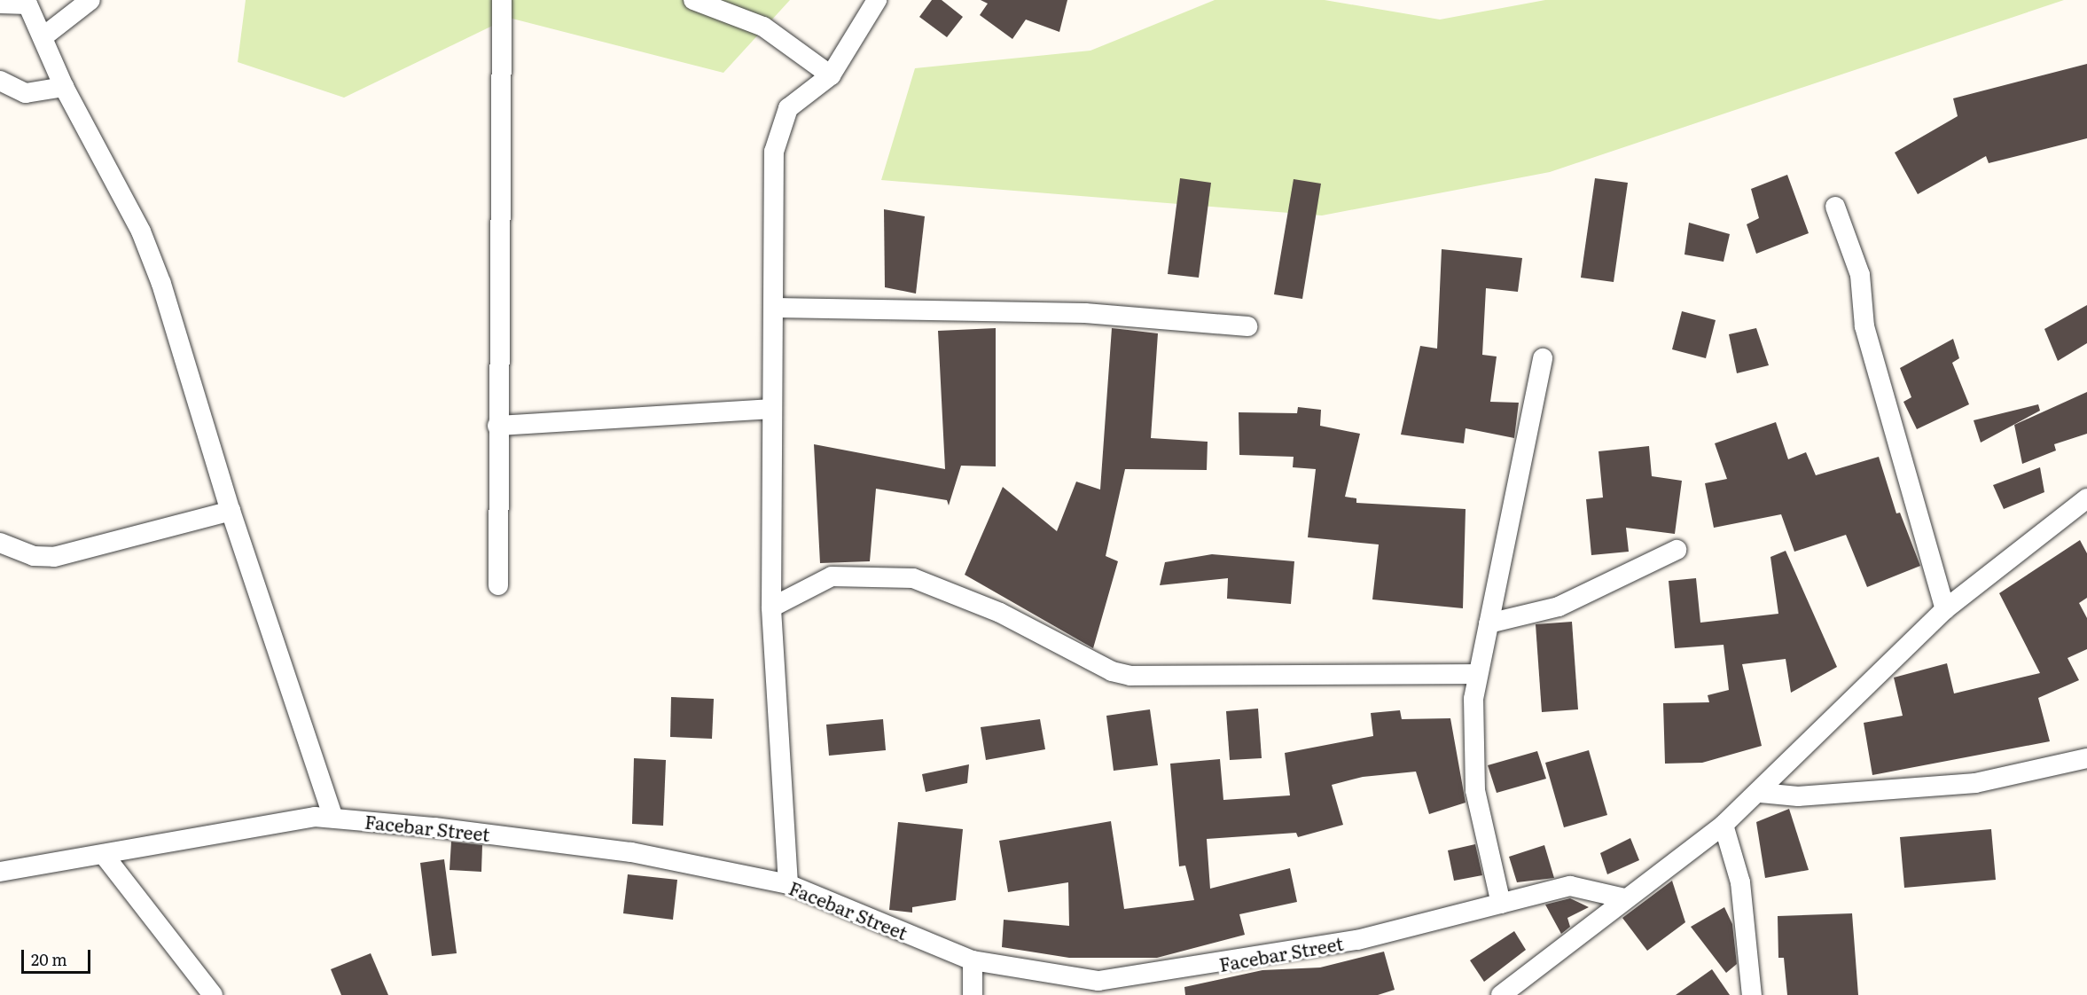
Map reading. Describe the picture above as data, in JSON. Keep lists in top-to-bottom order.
{
  "streets": {
    "street": ["Facebar Street"]
  },
  "scale_bar": "20 m"
}
